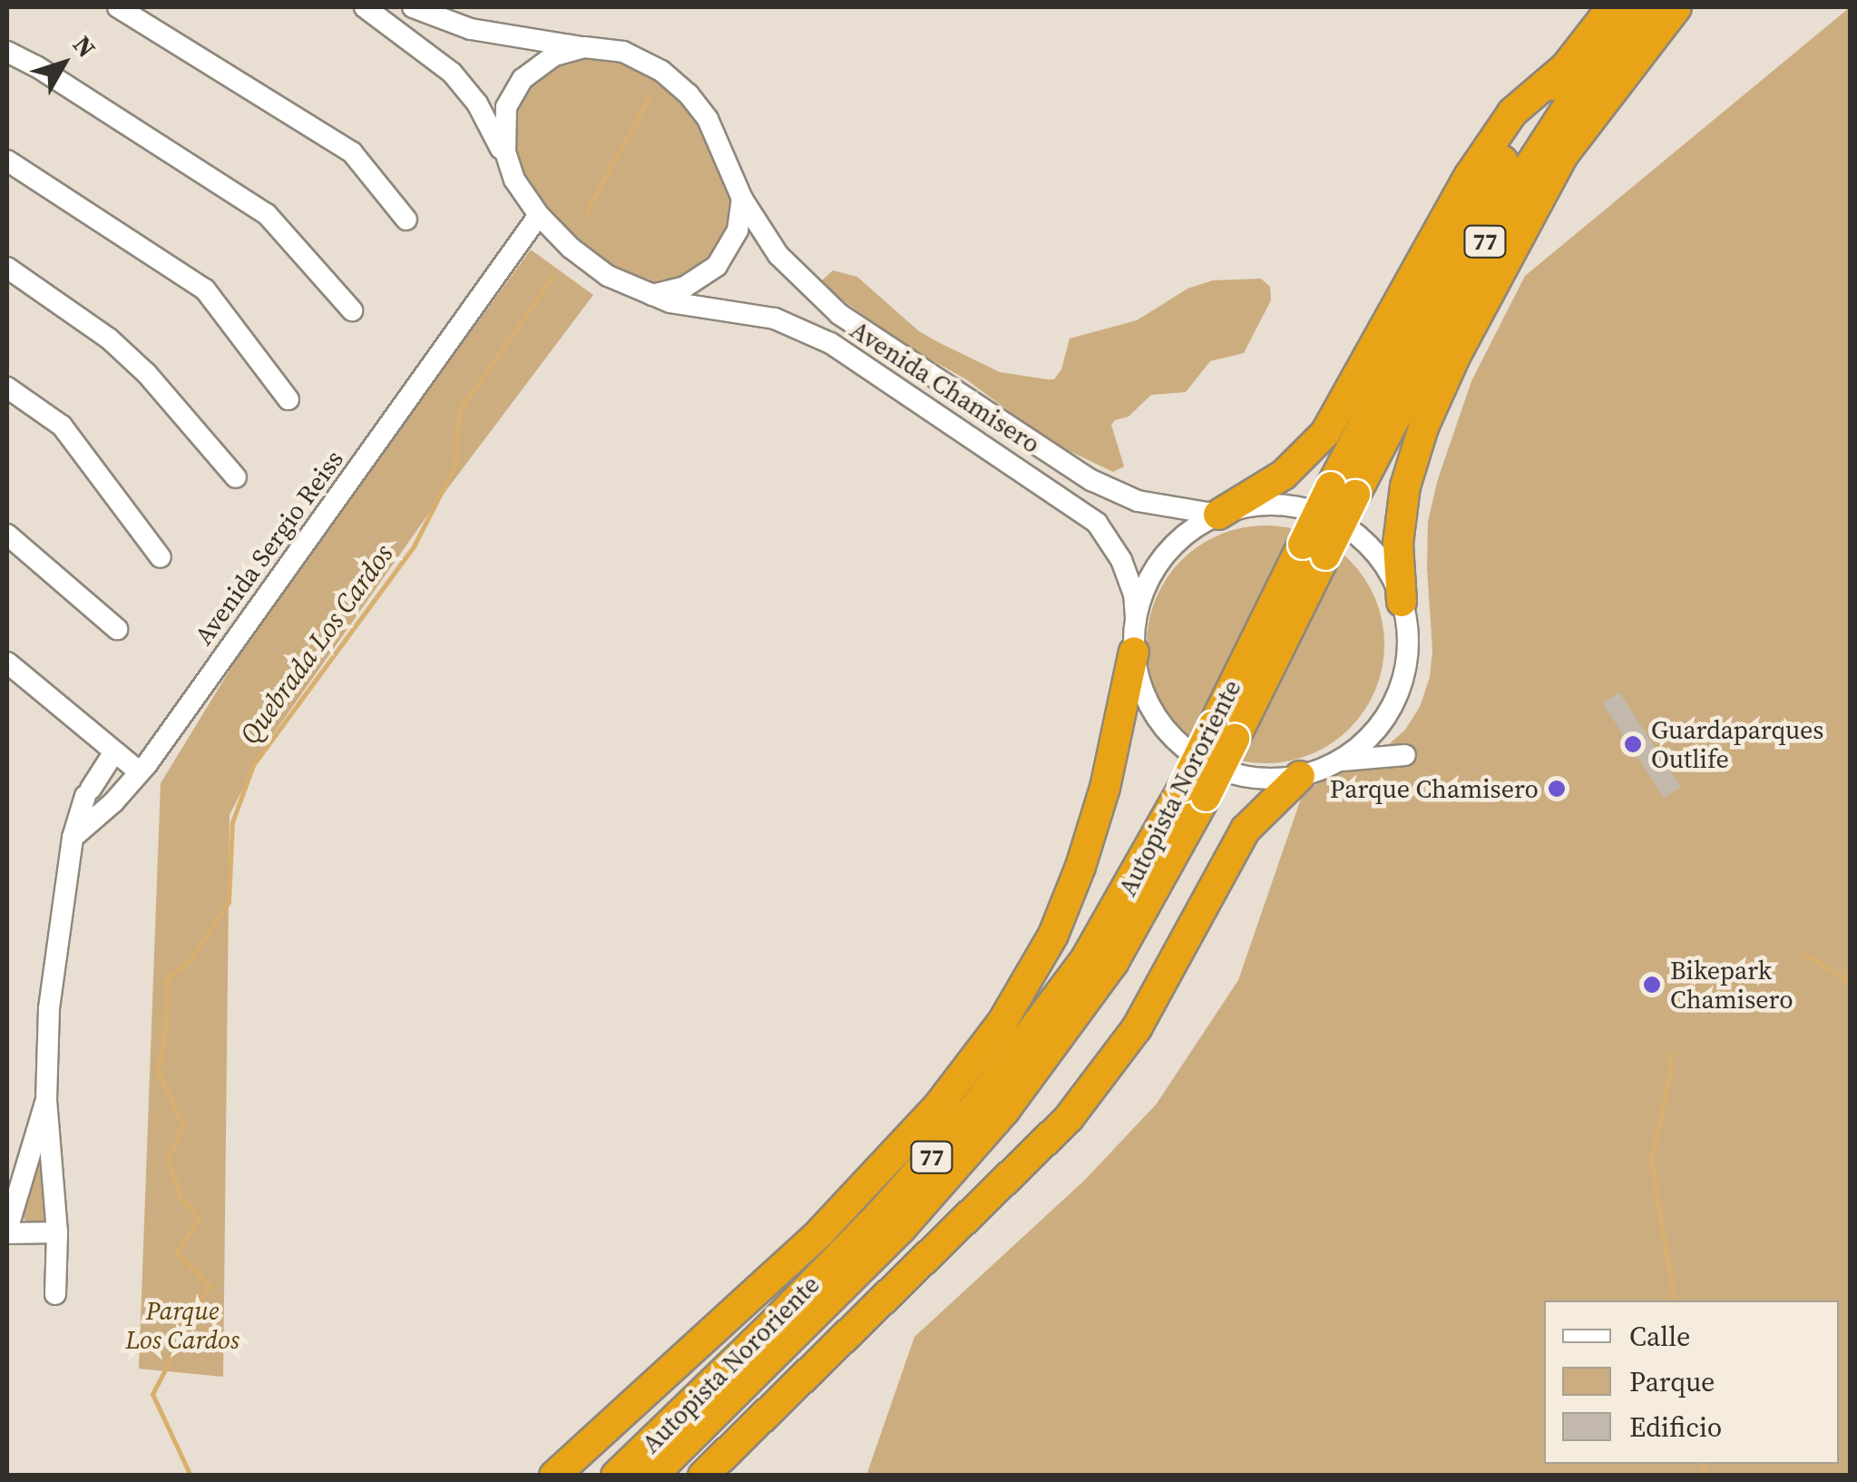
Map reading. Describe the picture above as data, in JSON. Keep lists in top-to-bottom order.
{
  "streets": {
    "highway": ["77", "Autopista Nororiente"],
    "street": ["Avenida Chamisero", "Avenida Sergio Reiss"]
  },
  "crossings": [
    ["Avenida Chamisero", "Avenida Sergio Reiss"]
  ],
  "water": ["Quebrada Los Cardos"],
  "parks": ["Parque Los Cardos"],
  "places": ["Guardaparques Outlife", "Parque Chamisero", "Bikepark Chamisero"],
  "legend": ["Calle", "Parque", "Edificio"],
  "north": "top right"
}
